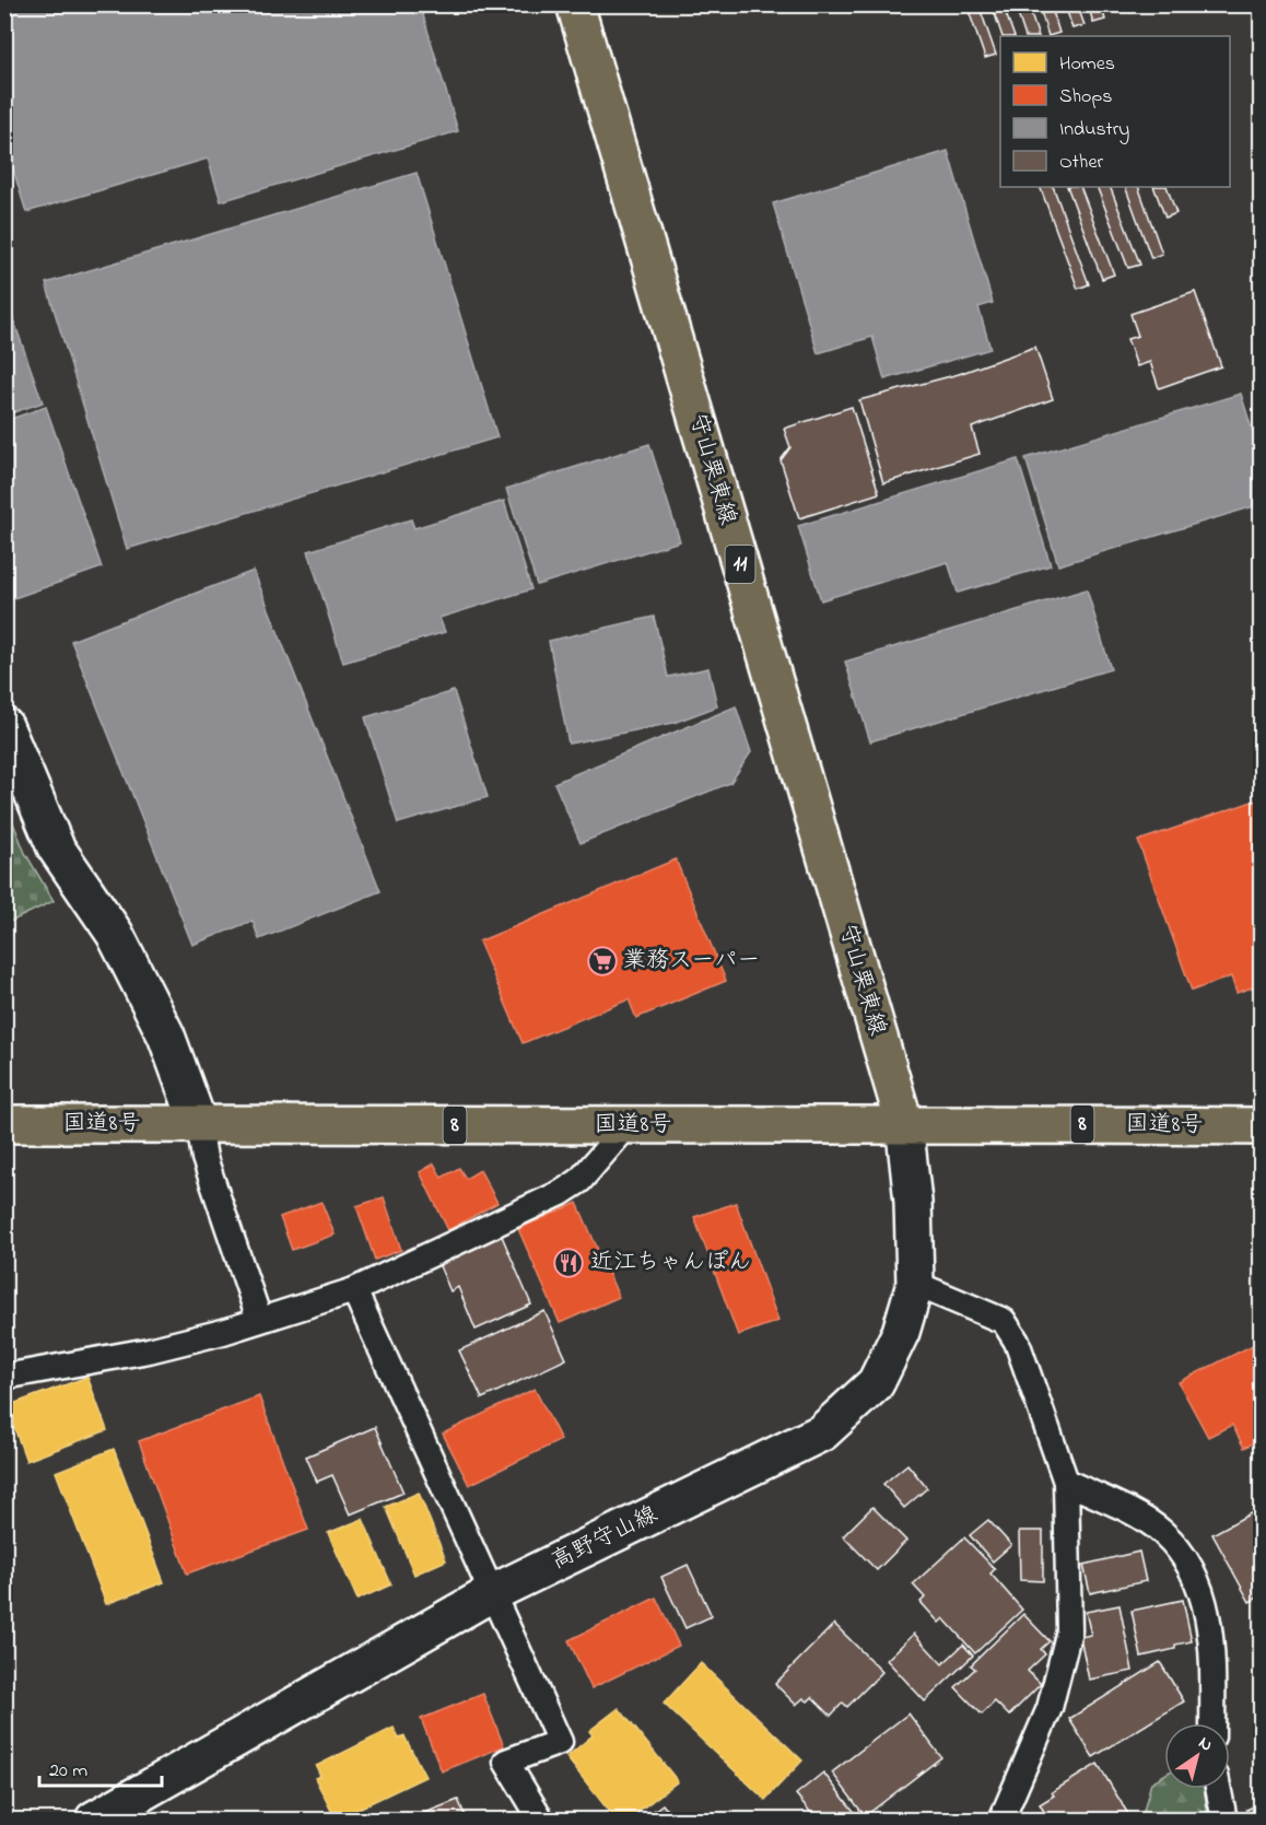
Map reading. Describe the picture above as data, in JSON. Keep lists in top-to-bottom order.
{
  "streets": {
    "main road": [
      "守山栗東線",
      "11",
      "国道8号",
      "8",
      "高野守山線"
    ]
  },
  "crossings": [
    ["守山栗東線", "国道8号"],
    ["守山栗東線", "高野守山線"],
    ["国道8号", "高野守山線"]
  ],
  "places": {
    "supermarket": ["業務スーパー"],
    "restaurant": ["近江ちゃんぽん"]
  },
  "legend": [
    "Homes",
    "Shops",
    "Industry",
    "Other"
  ],
  "scale_bar": "20 m",
  "north": "top right"
}
